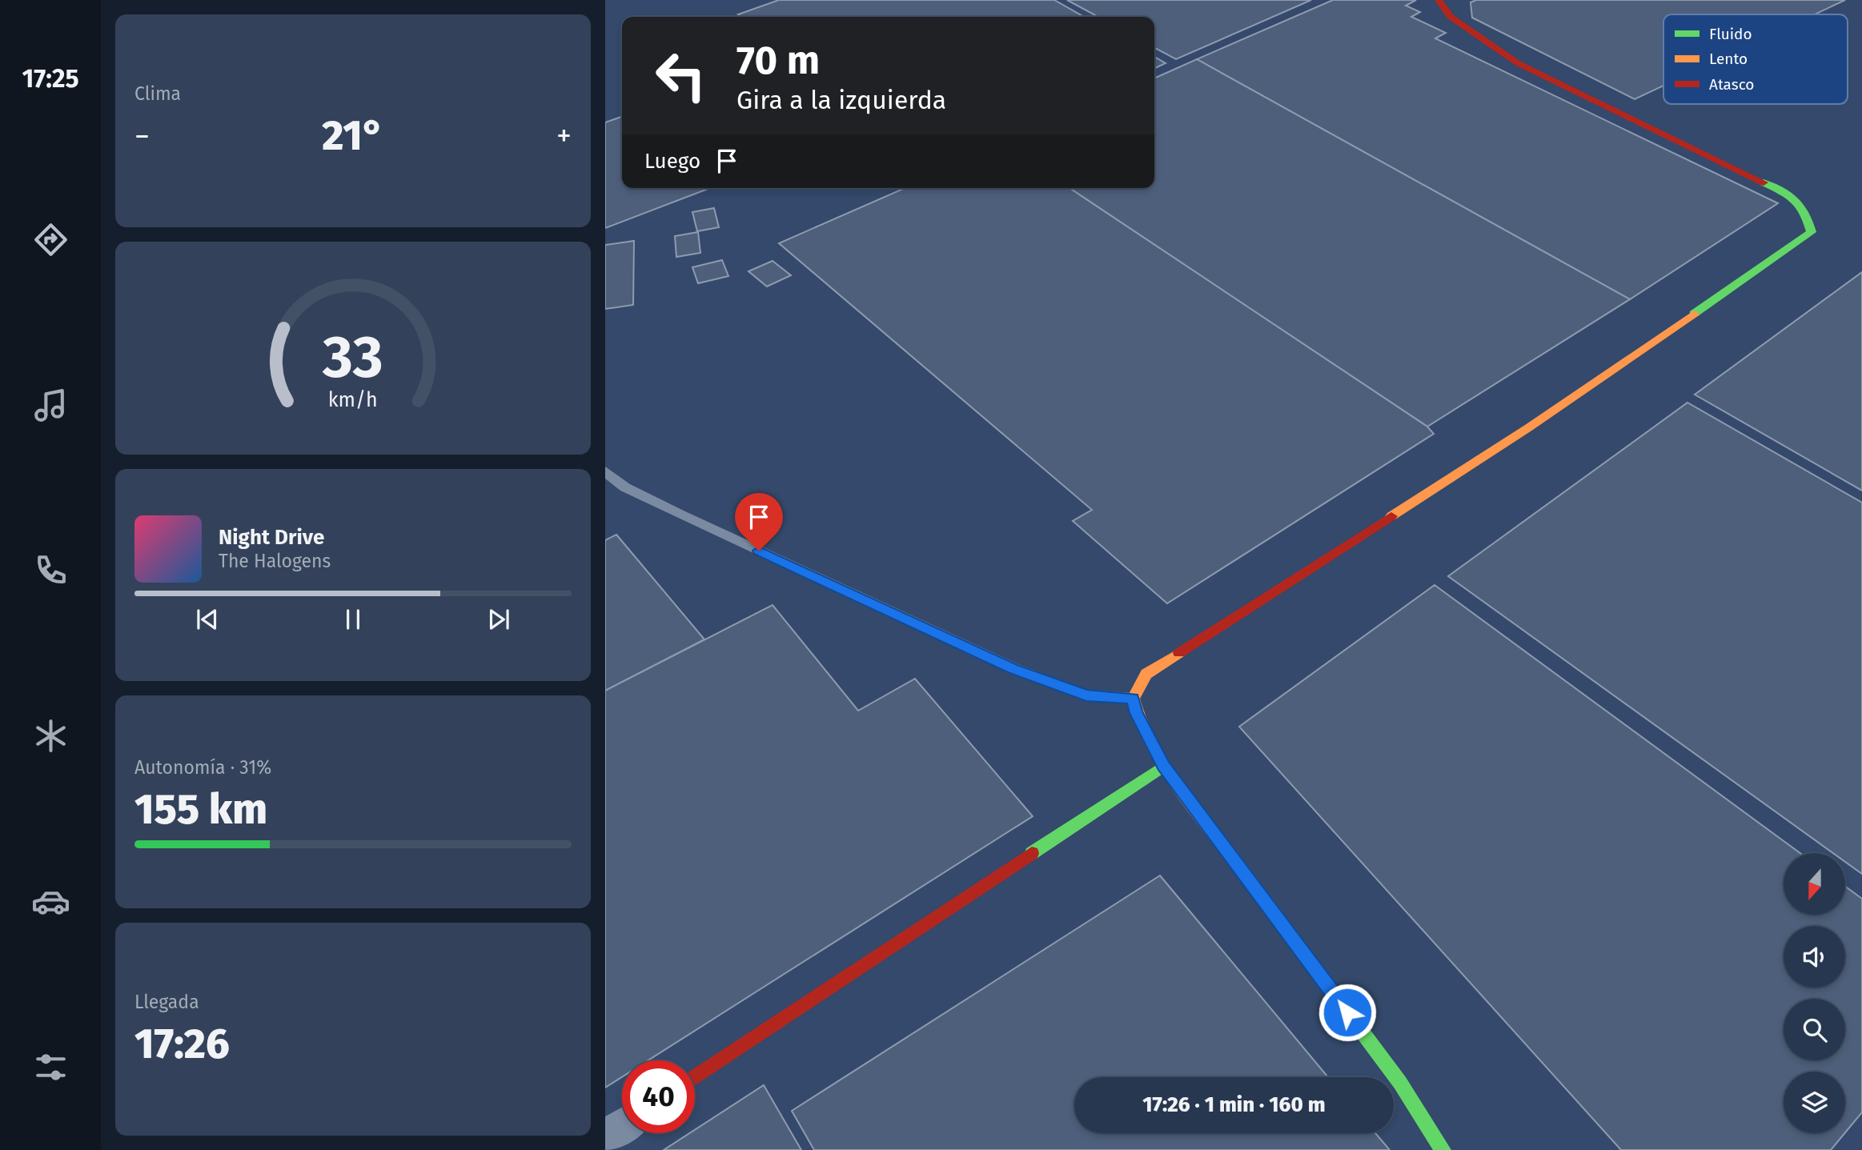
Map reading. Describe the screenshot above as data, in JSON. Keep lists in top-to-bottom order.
{
  "legend": ["Fluido", "Lento", "Atasco"],
  "north": "bottom",
  "page": {
    "tabs": "17:25",
    "tile": [
      "Clima",
      ["Autonomía · 31%", "155 km"],
      ["Llegada", "17:26"]
    ],
    "turn": ["70 m", "Gira a la izquierda"],
    "heat": ["−", "21°", "+"],
    "then": "Luego",
    "song": ["Night Drive", "The Halogens"],
    "limit": "40",
    "trip": "17:26 · 1 min · 160 m",
    "gauge": ["33", "km/h"]
  }
}
